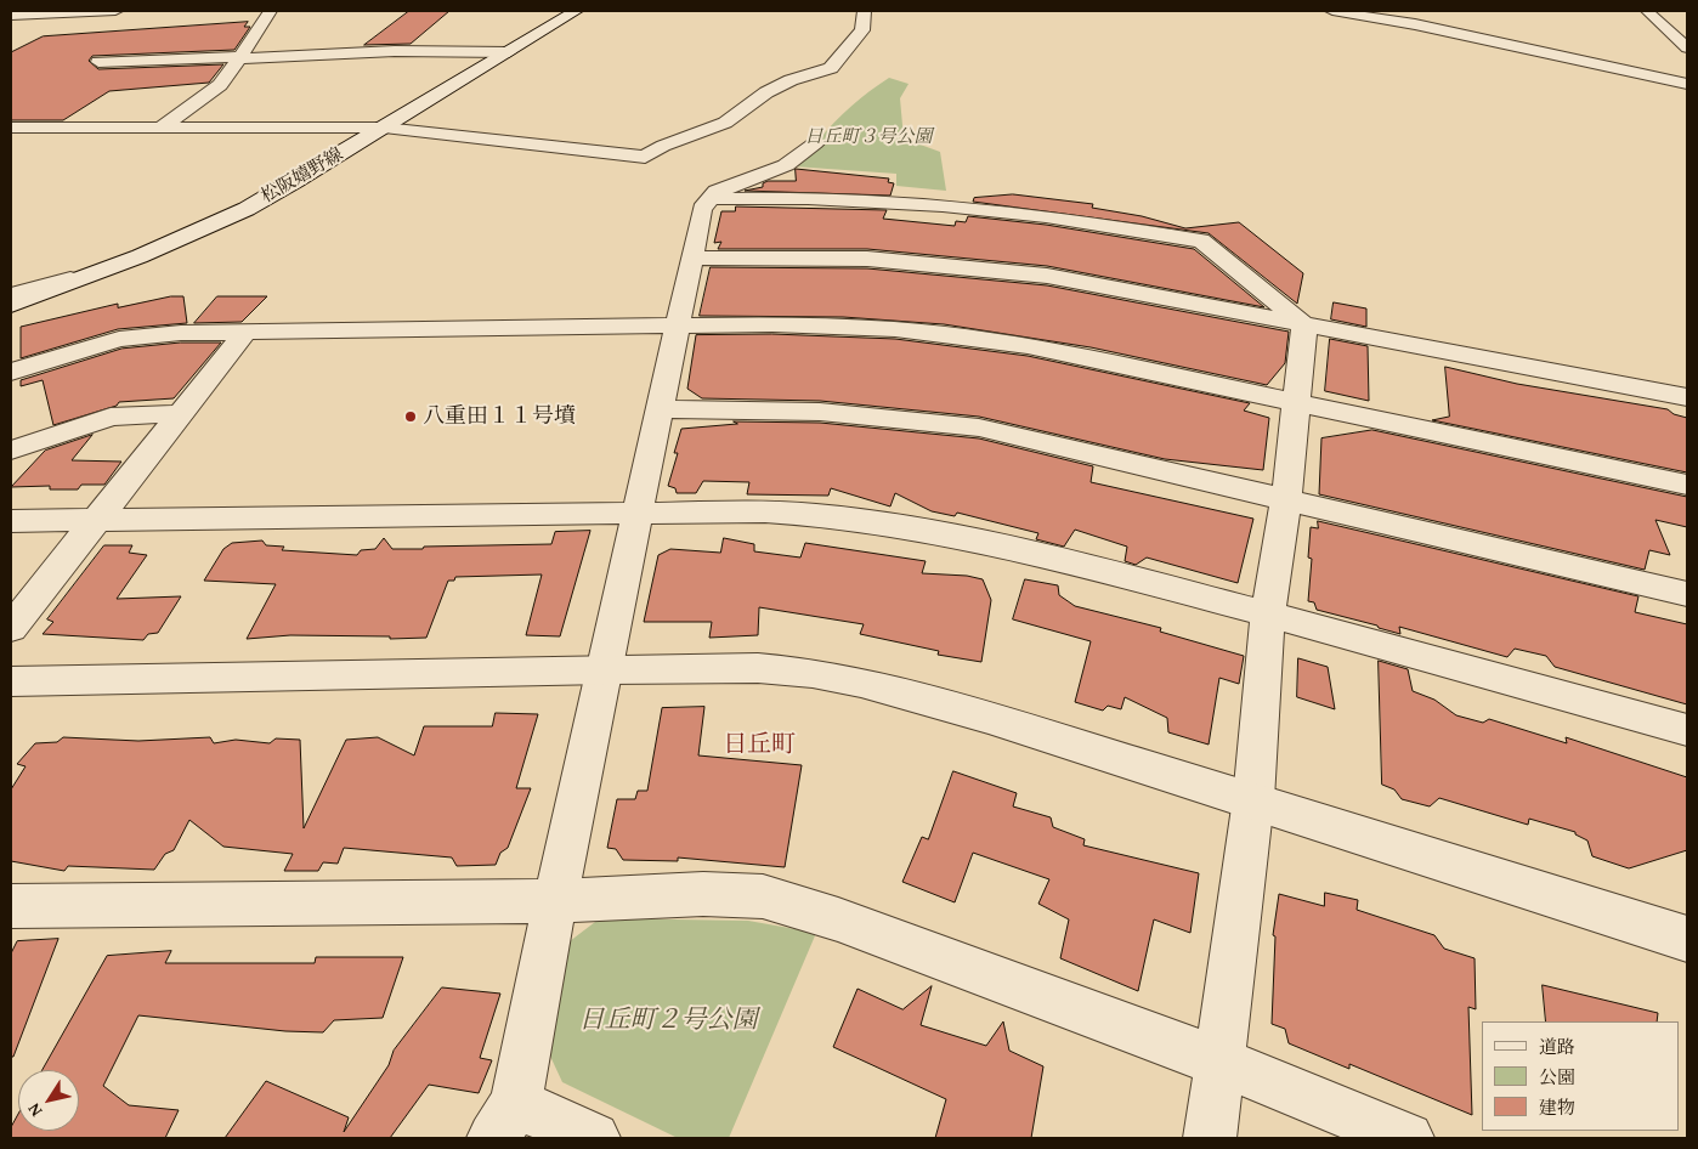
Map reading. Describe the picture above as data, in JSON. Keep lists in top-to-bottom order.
{
  "streets": {
    "street": ["松阪嬉野線"]
  },
  "districts": ["日丘町"],
  "parks": ["日丘町３号公園", "日丘町２号公園"],
  "places": ["八重田１１号墳"],
  "legend": ["道路", "公園", "建物"],
  "north": "bottom left"
}
